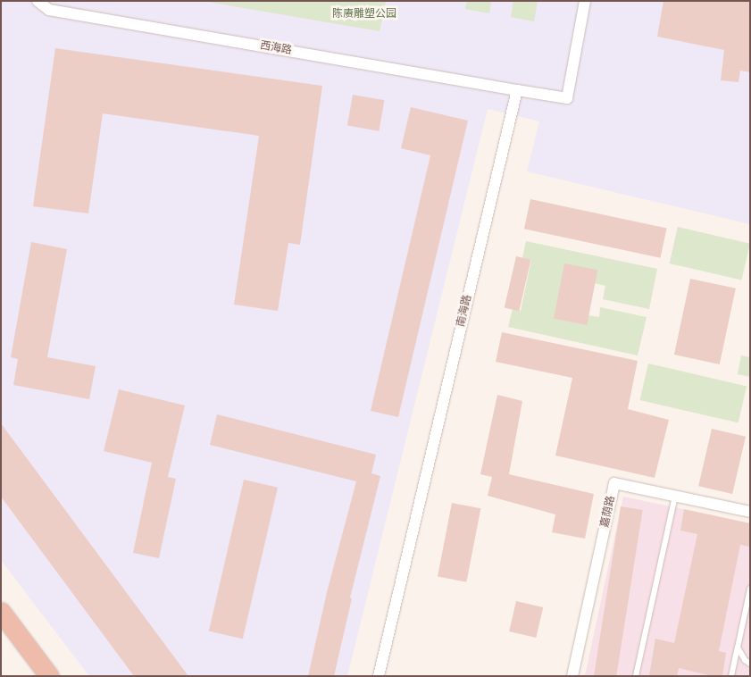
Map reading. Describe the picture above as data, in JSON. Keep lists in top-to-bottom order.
{
  "streets": {
    "street": ["西海路", "南海路", "嘉荫路"]
  },
  "crossings": [
    ["西海路", "南海路"]
  ],
  "parks": ["陈赓雕塑公园"]
}
